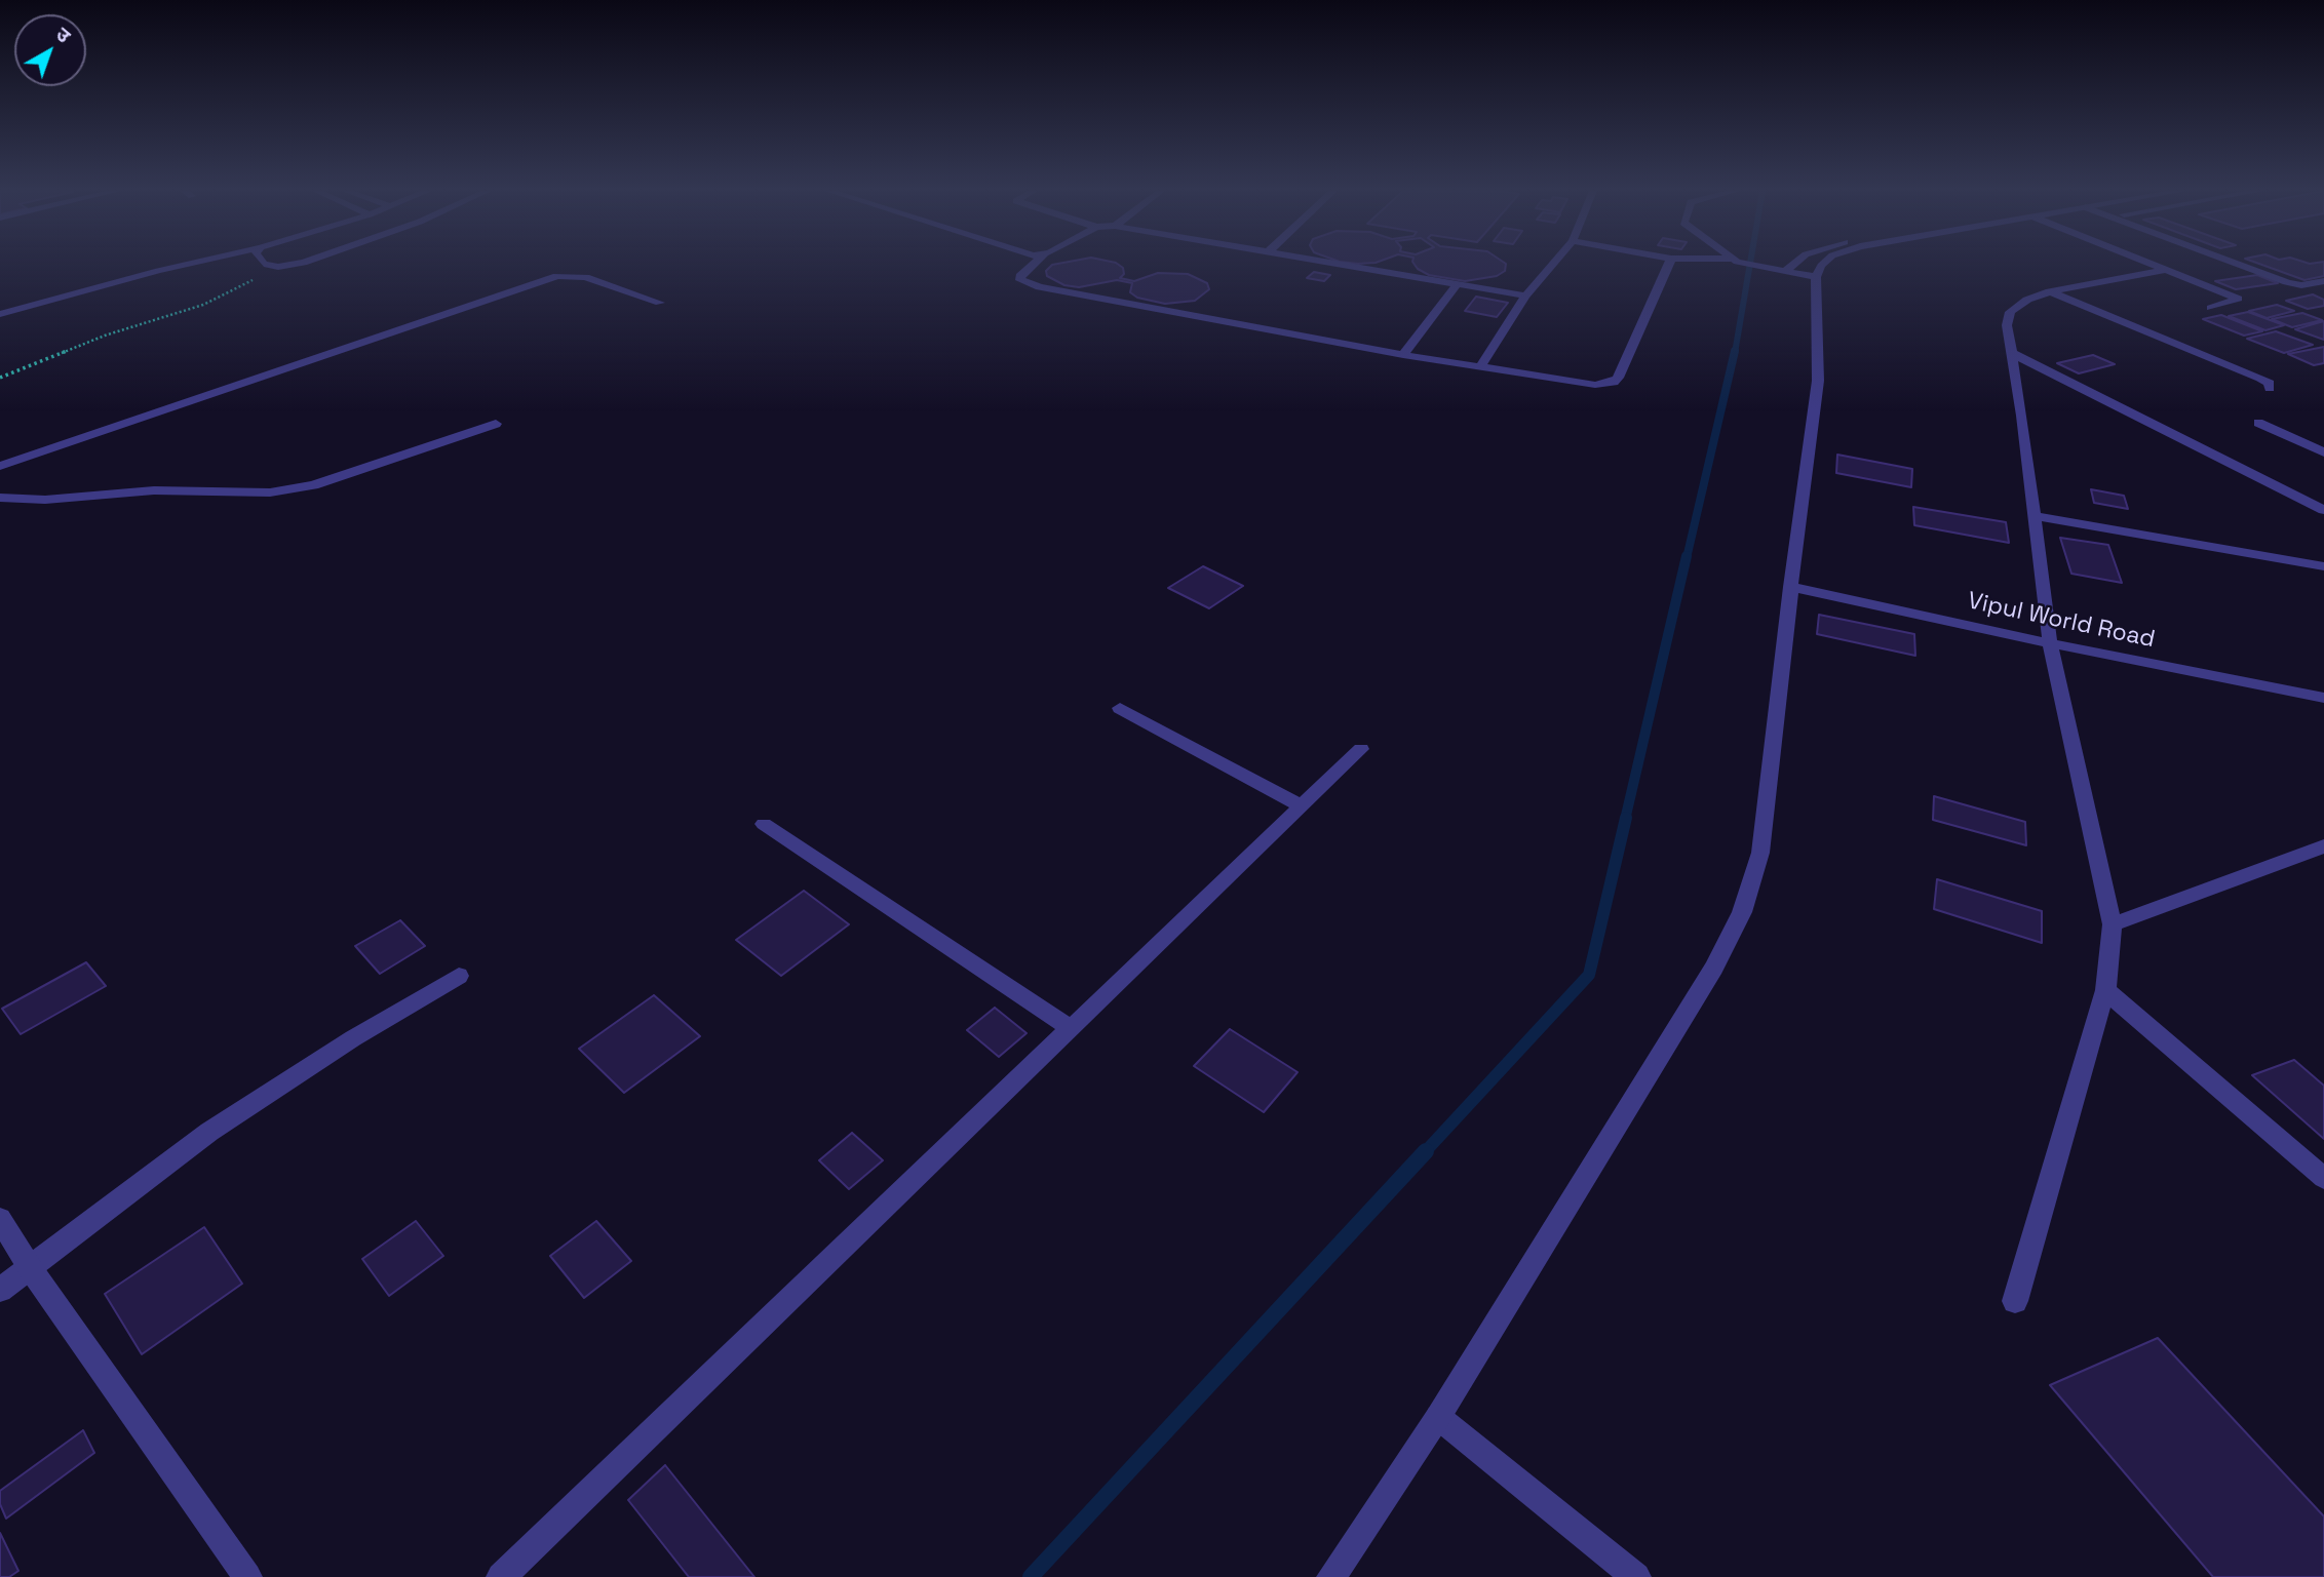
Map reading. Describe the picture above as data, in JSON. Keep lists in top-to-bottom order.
{
  "streets": {
    "street": ["Vipul World Road"]
  },
  "north": "top right"
}
